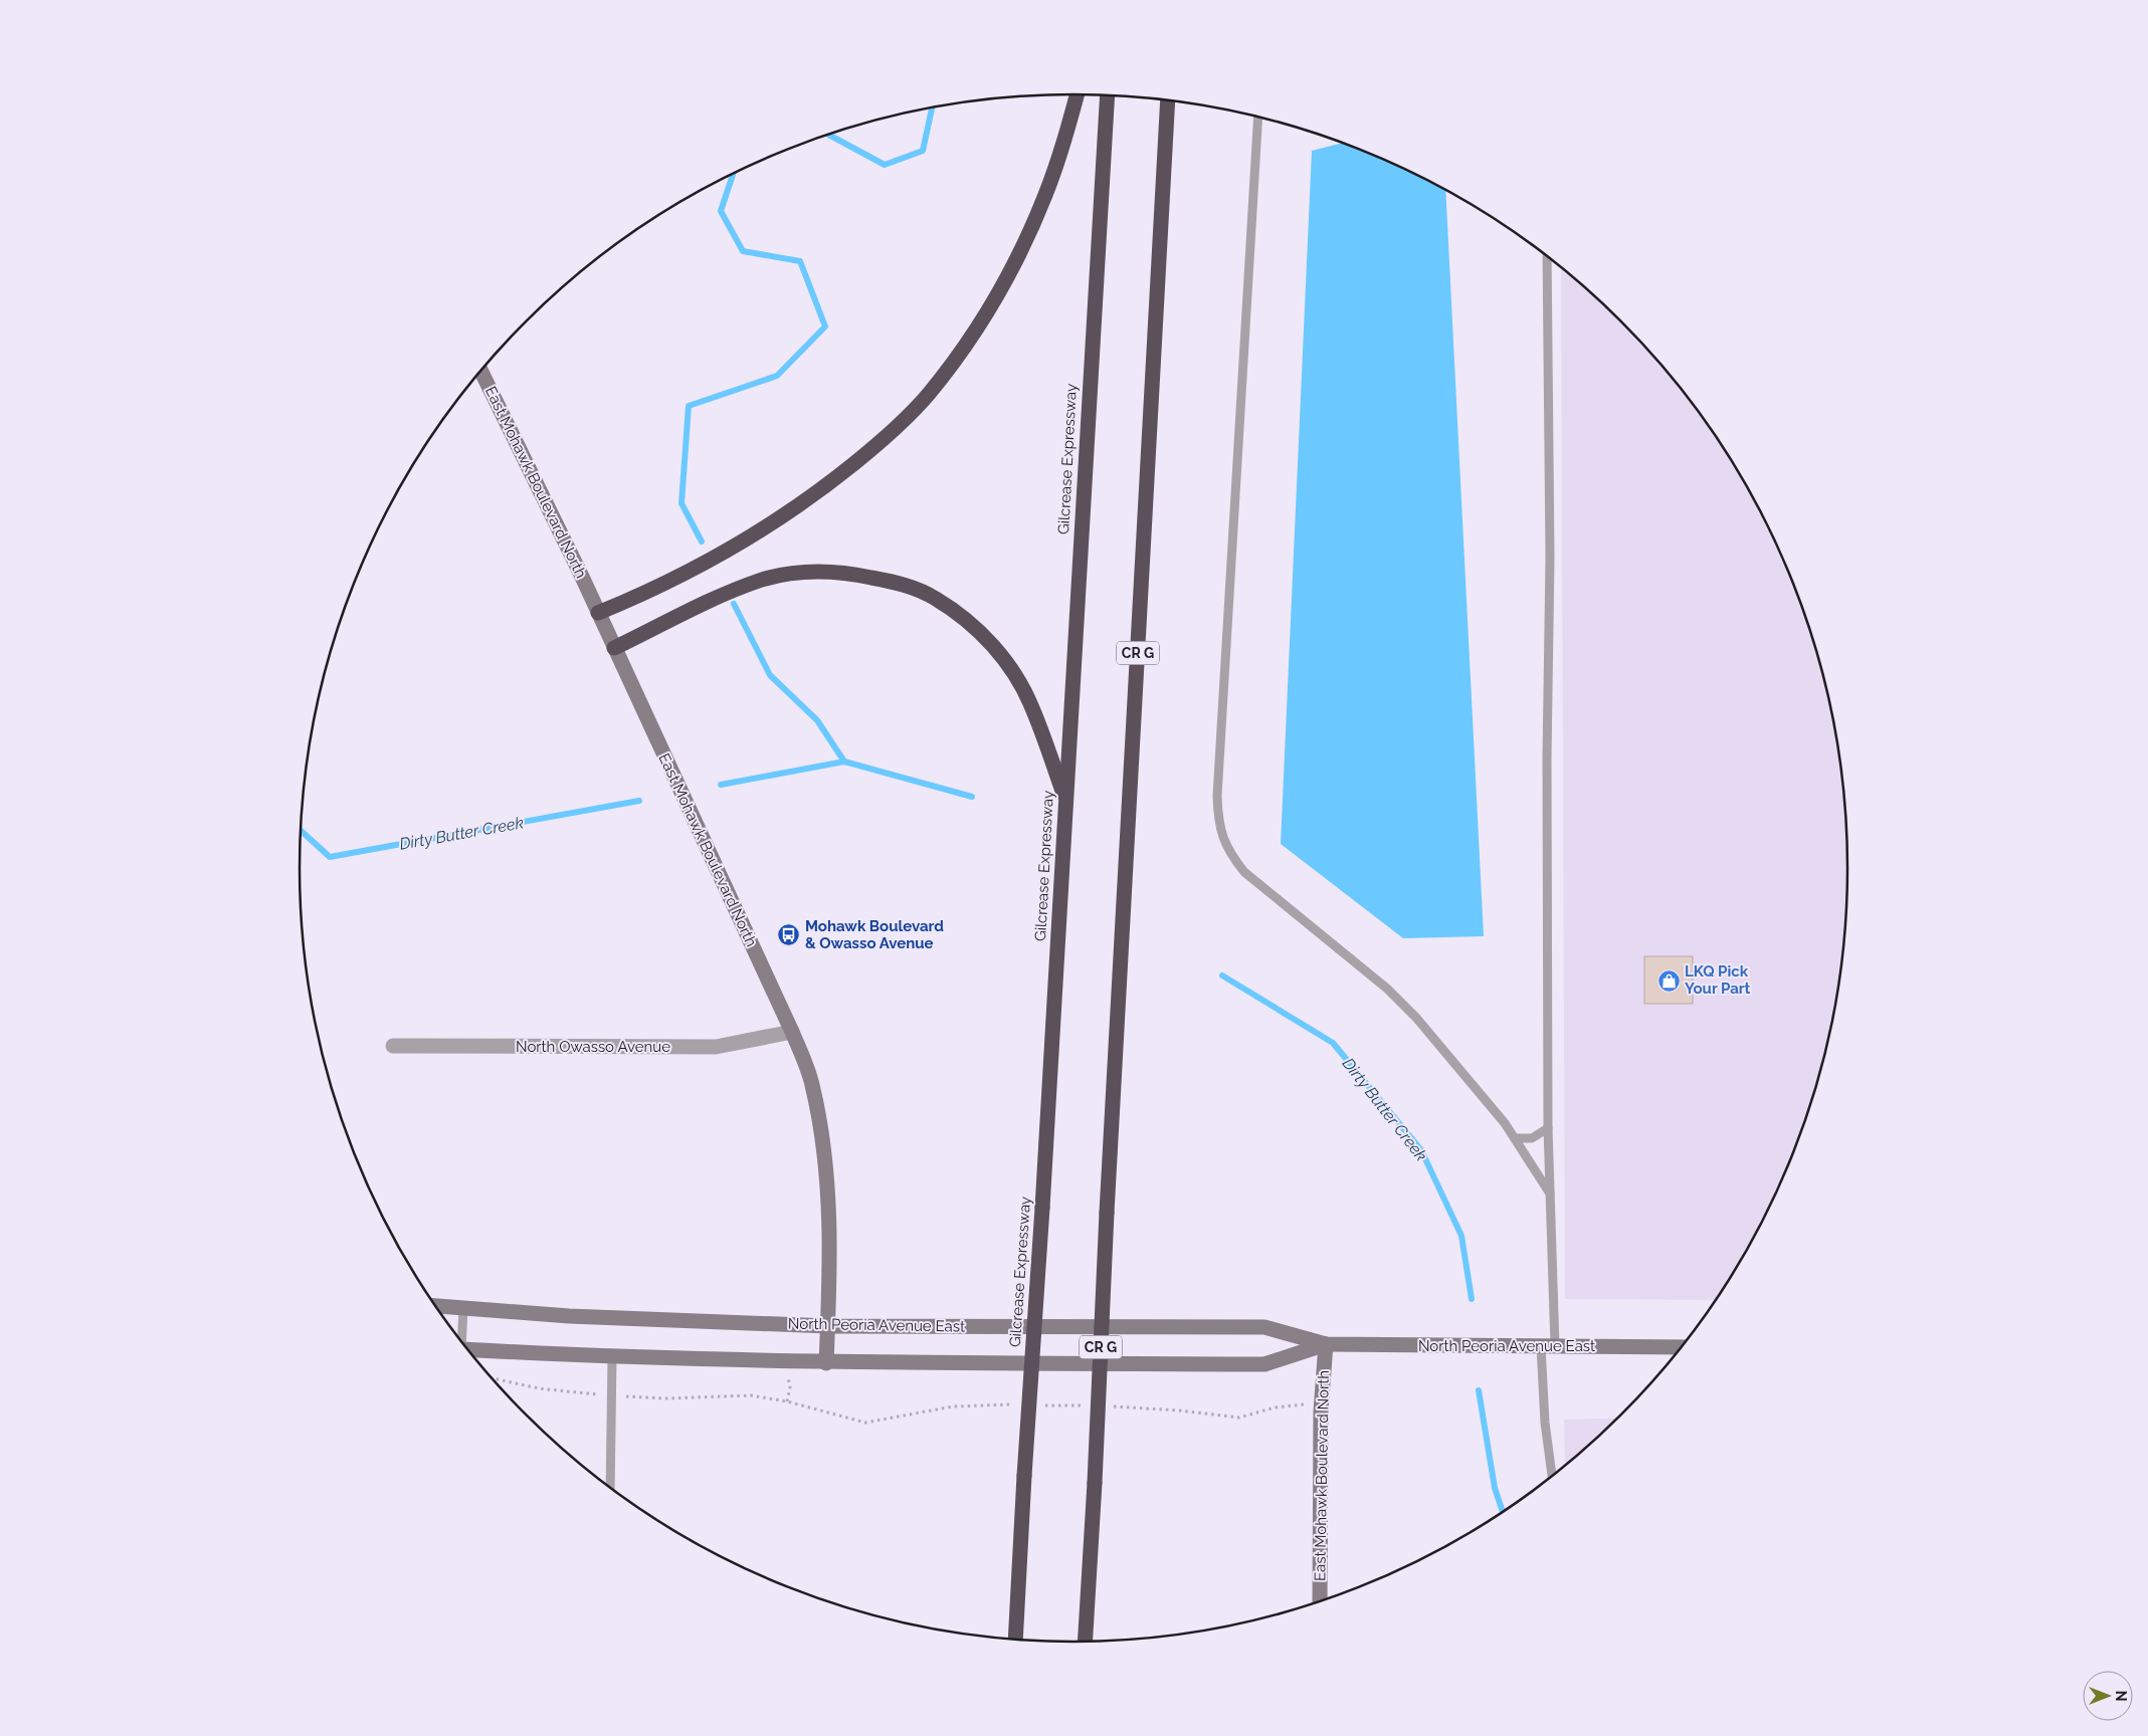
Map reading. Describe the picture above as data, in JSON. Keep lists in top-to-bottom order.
{
  "streets": {
    "highway": ["Gilcrease Expressway", "CR G"],
    "main road": ["East Mohawk Boulevard North", "North Peoria Avenue East"],
    "street": ["North Owasso Avenue"]
  },
  "crossings": [
    ["East Mohawk Boulevard North", "North Owasso Avenue"],
    ["East Mohawk Boulevard North", "North Peoria Avenue East"]
  ],
  "water": ["Dirty Butter Creek"],
  "places": {
    "bus stop": ["Mohawk Boulevard & Owasso Avenue"],
    "shop": ["LKQ Pick Your Part"]
  },
  "north": "right"
}
